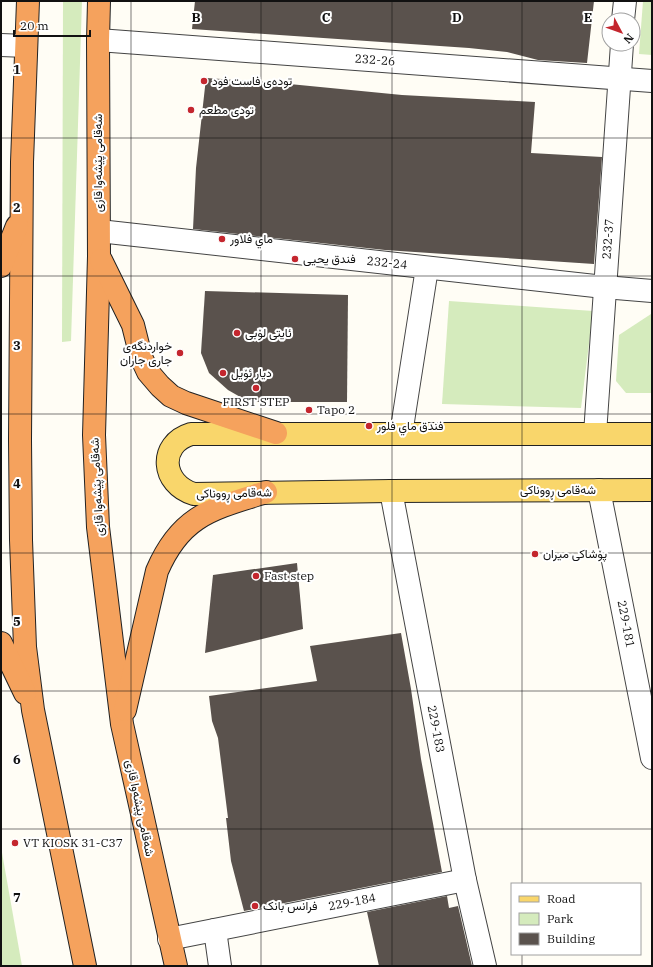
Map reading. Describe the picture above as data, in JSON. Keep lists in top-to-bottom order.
{
  "streets": {
    "highway": ["شەقامی پێشەوا قازی"],
    "main road": ["شەقامی ڕووناکی"],
    "street": [
      "232-26",
      "232-37",
      "232-24",
      "229-181",
      "229-183",
      "229-184"
    ]
  },
  "crossings": [
    ["232-26", "شەقامی پێشەوا قازی"],
    ["232-26", "232-37"],
    ["شەقامی پێشەوا قازی", "232-24"],
    ["شەقامی پێشەوا قازی", "229-184"],
    ["232-37", "232-24"],
    ["232-37", "شەقامی ڕووناکی"],
    ["شەقامی ڕووناکی", "229-181"],
    ["شەقامی ڕووناکی", "229-183"],
    ["229-183", "229-184"]
  ],
  "places": [
    "توده‌ی فاست فود",
    "تودی مطعم",
    "ماي فلاور",
    "فندق يحيى",
    "ئایتی لۆبی",
    "خواردنگەی جاری جاران",
    "دیار ئۆیل",
    "FIRST STEP",
    "Tapo 2",
    "فندق ماي فلور",
    "پۆشاکی ميران",
    "Fast step",
    "VT KIOSK 31-C37",
    "فرانس بانک"
  ],
  "legend": ["Road", "Park", "Building"],
  "scale_bar": "20 m",
  "north": "bottom right",
  "grid": {
    "columns": [
      "B",
      "C",
      "D",
      "E"
    ],
    "rows": [
      "1",
      "2",
      "3",
      "4",
      "5",
      "6",
      "7"
    ]
  }
}
